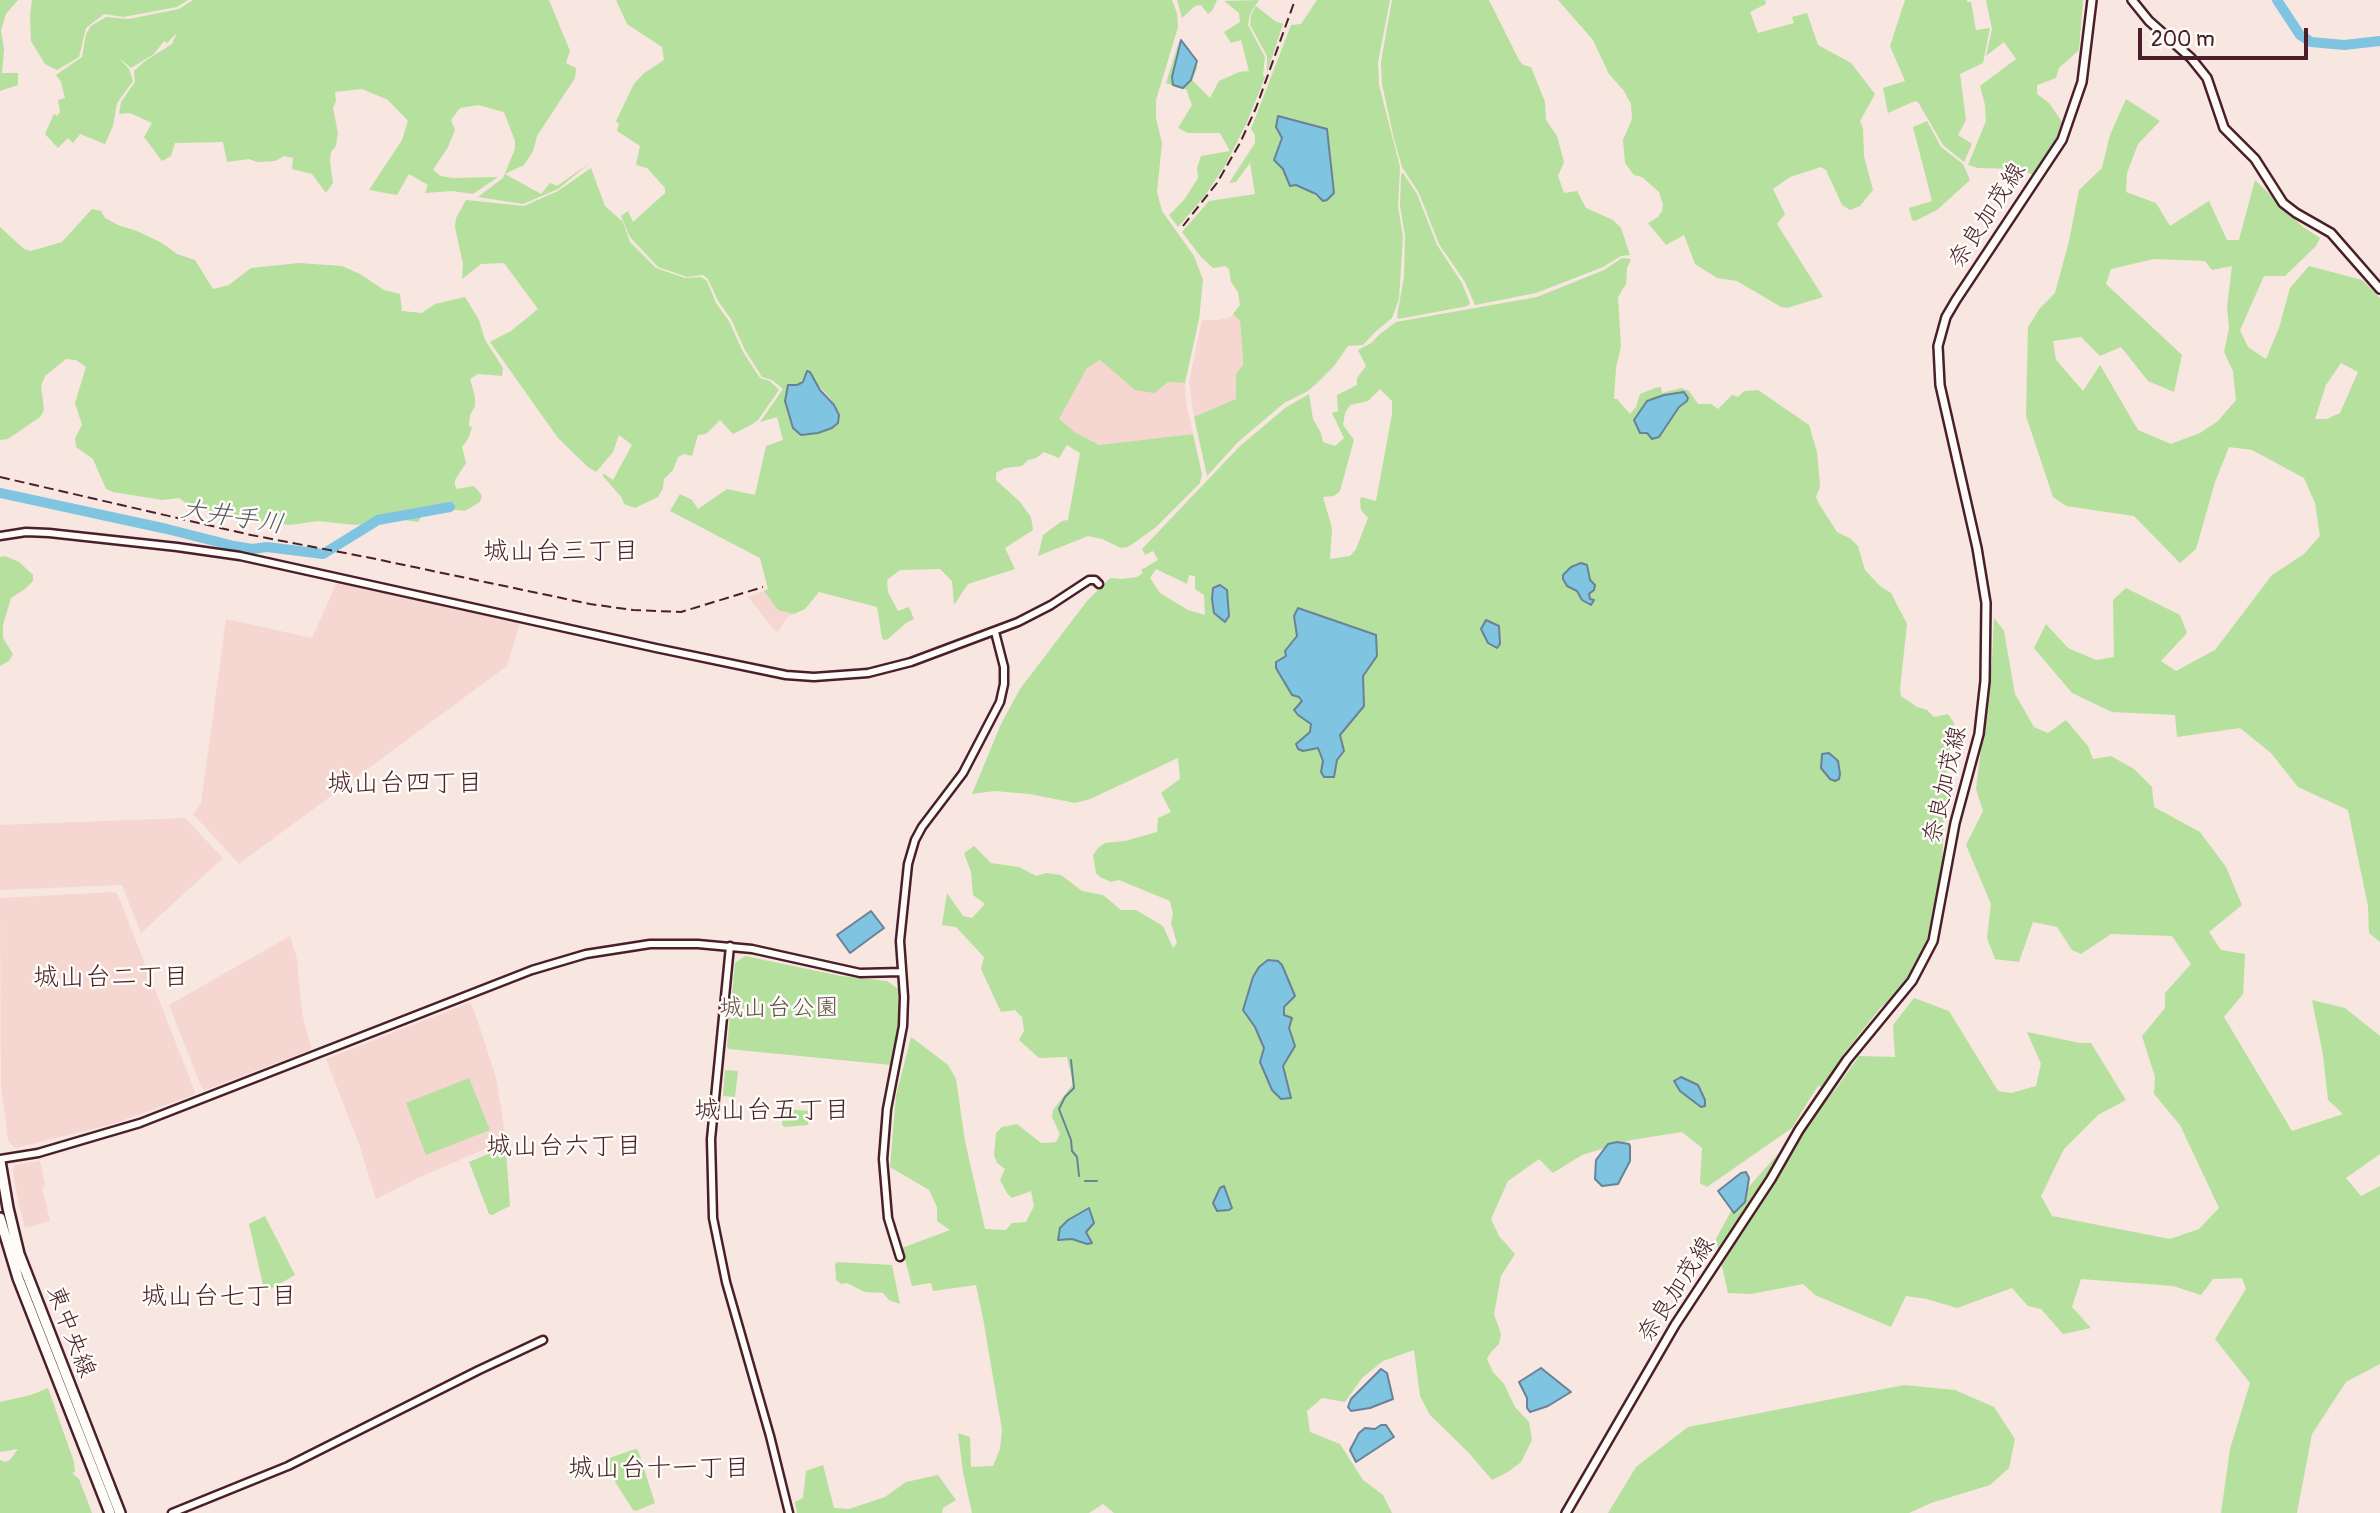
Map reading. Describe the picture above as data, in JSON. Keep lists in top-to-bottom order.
{
  "streets": {
    "highway": ["東中央線"],
    "main road": ["奈良加茂線"]
  },
  "districts": [
    "城山台三丁目",
    "城山台四丁目",
    "城山台二丁目",
    "城山台五丁目",
    "城山台六丁目",
    "城山台七丁目",
    "城山台十一丁目"
  ],
  "water": ["大井手川"],
  "parks": ["城山台公園"],
  "scale_bar": "200 m"
}
